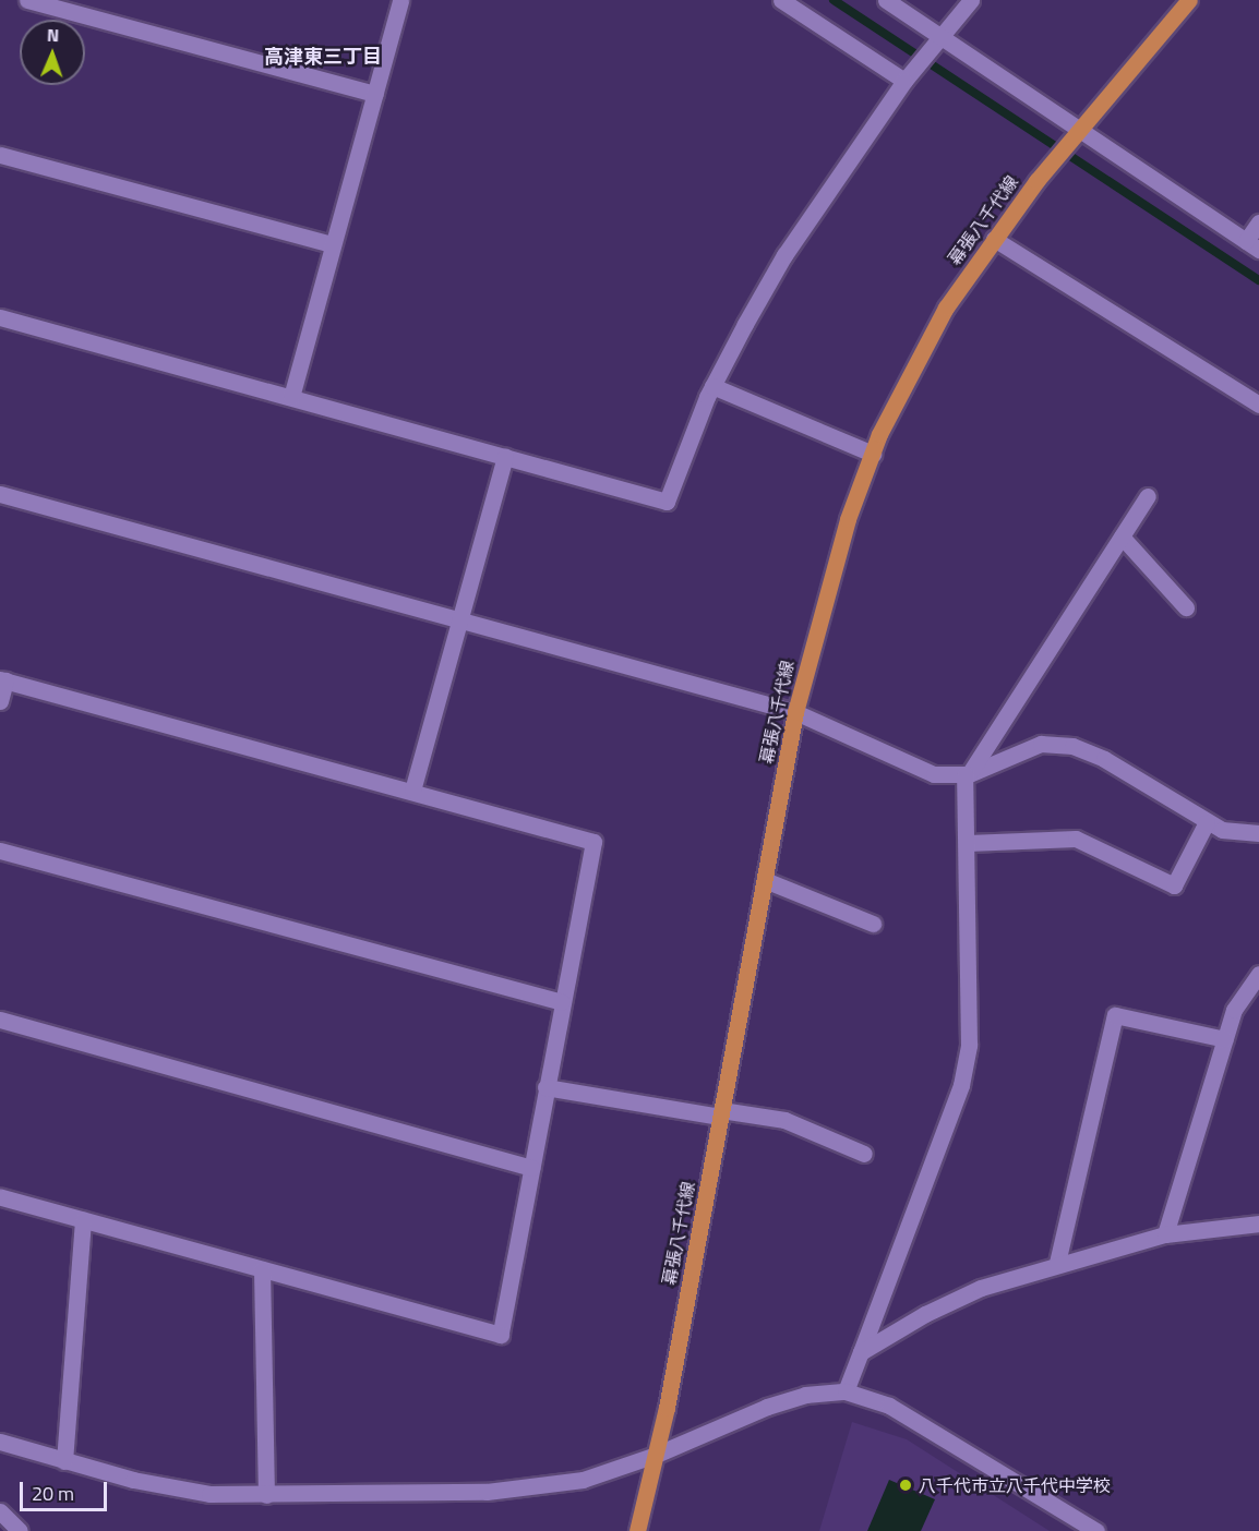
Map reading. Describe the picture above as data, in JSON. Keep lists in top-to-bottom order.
{
  "streets": {
    "main road": ["幕張八千代線"]
  },
  "districts": ["高津東三丁目"],
  "places": ["八千代市立八千代中学校"],
  "scale_bar": "20 m",
  "north": "top"
}
